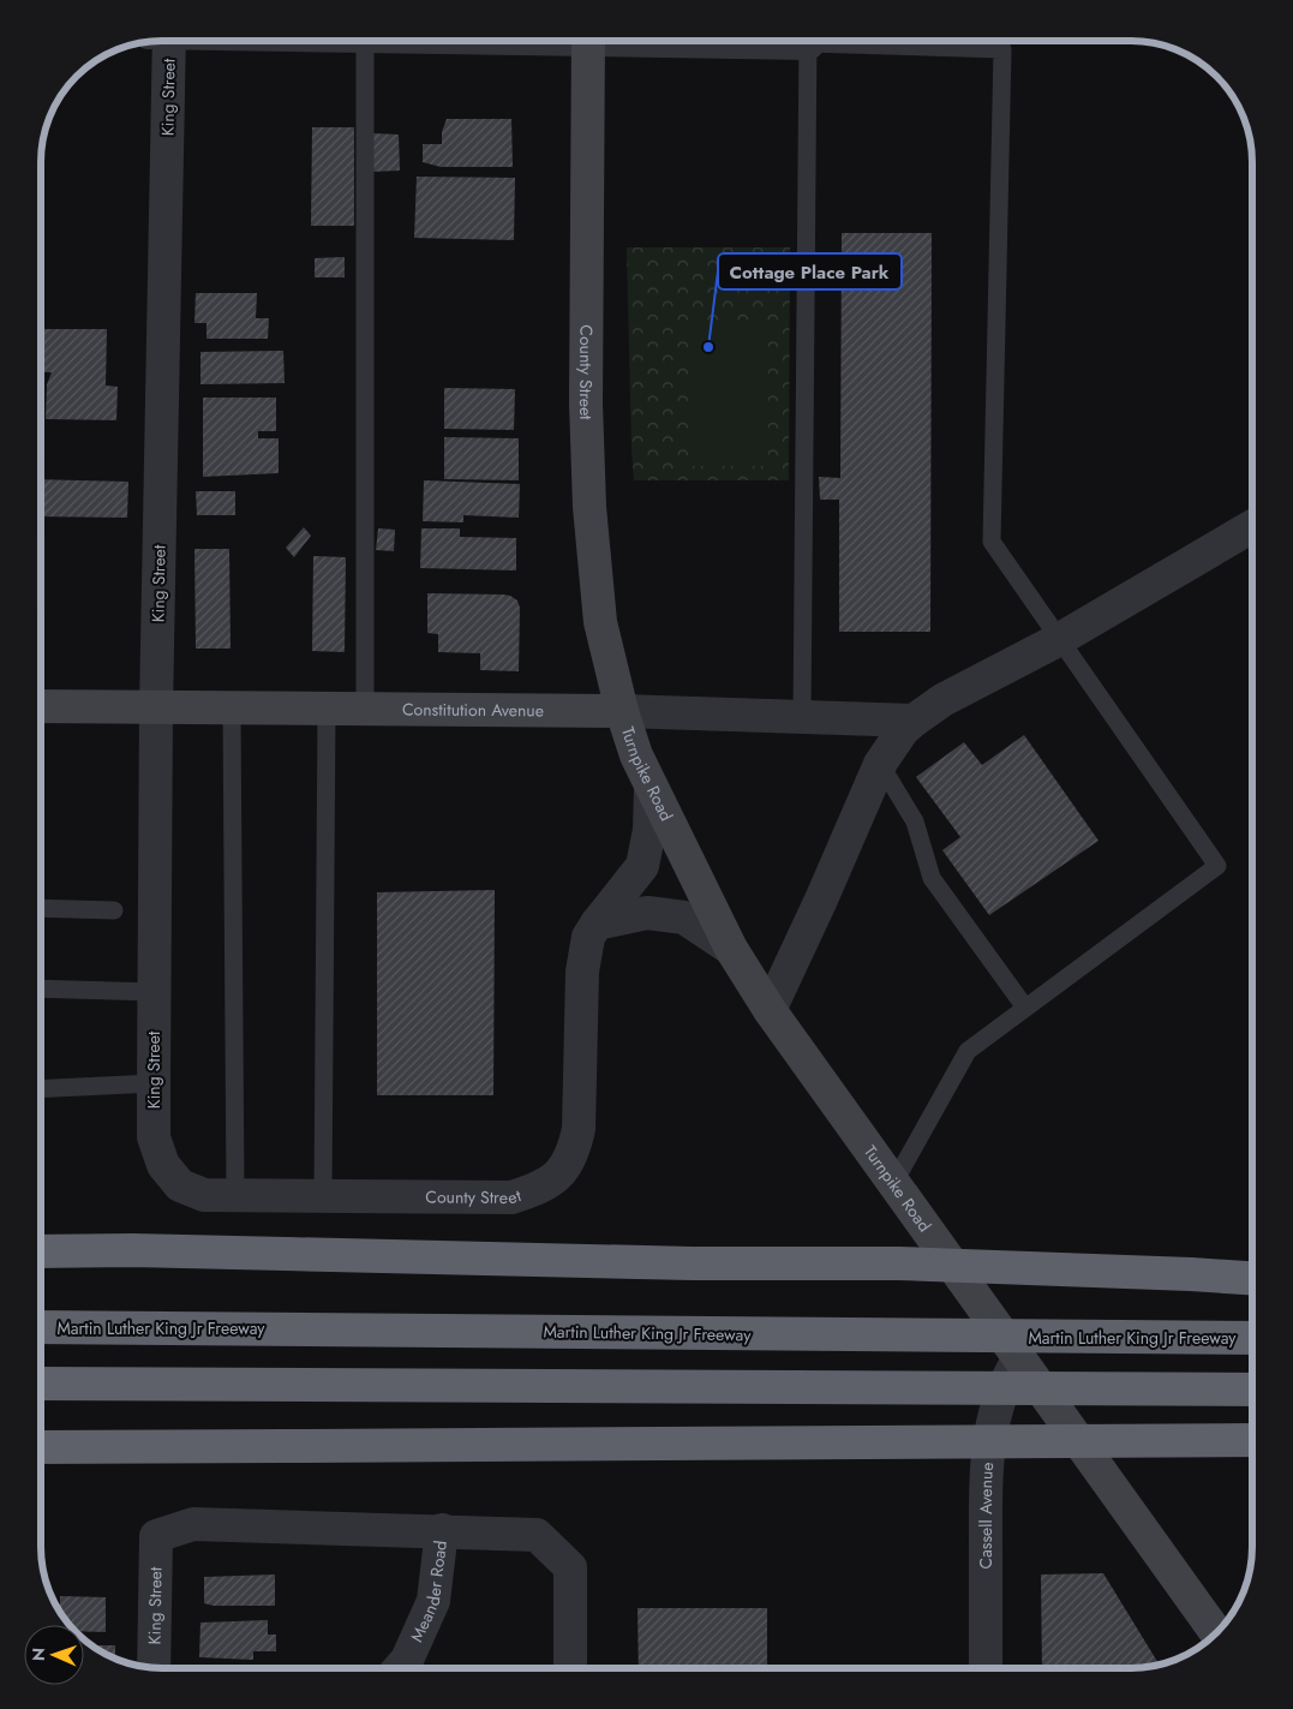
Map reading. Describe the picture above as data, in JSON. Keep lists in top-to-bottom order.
{
  "streets": {
    "highway": ["Martin Luther King Jr Freeway"],
    "street": [
      "King Street",
      "County Street",
      "Constitution Avenue",
      "Turnpike Road",
      "Cassell Avenue",
      "Meander Road"
    ]
  },
  "crossings": [
    ["King Street", "County Street"],
    ["King Street", "Constitution Avenue"],
    ["King Street", "Meander Road"],
    ["County Street", "Constitution Avenue"],
    ["County Street", "Turnpike Road"],
    ["Constitution Avenue", "Turnpike Road"],
    ["Turnpike Road", "Cassell Avenue"]
  ],
  "places": ["Cottage Place Park"],
  "north": "left"
}
